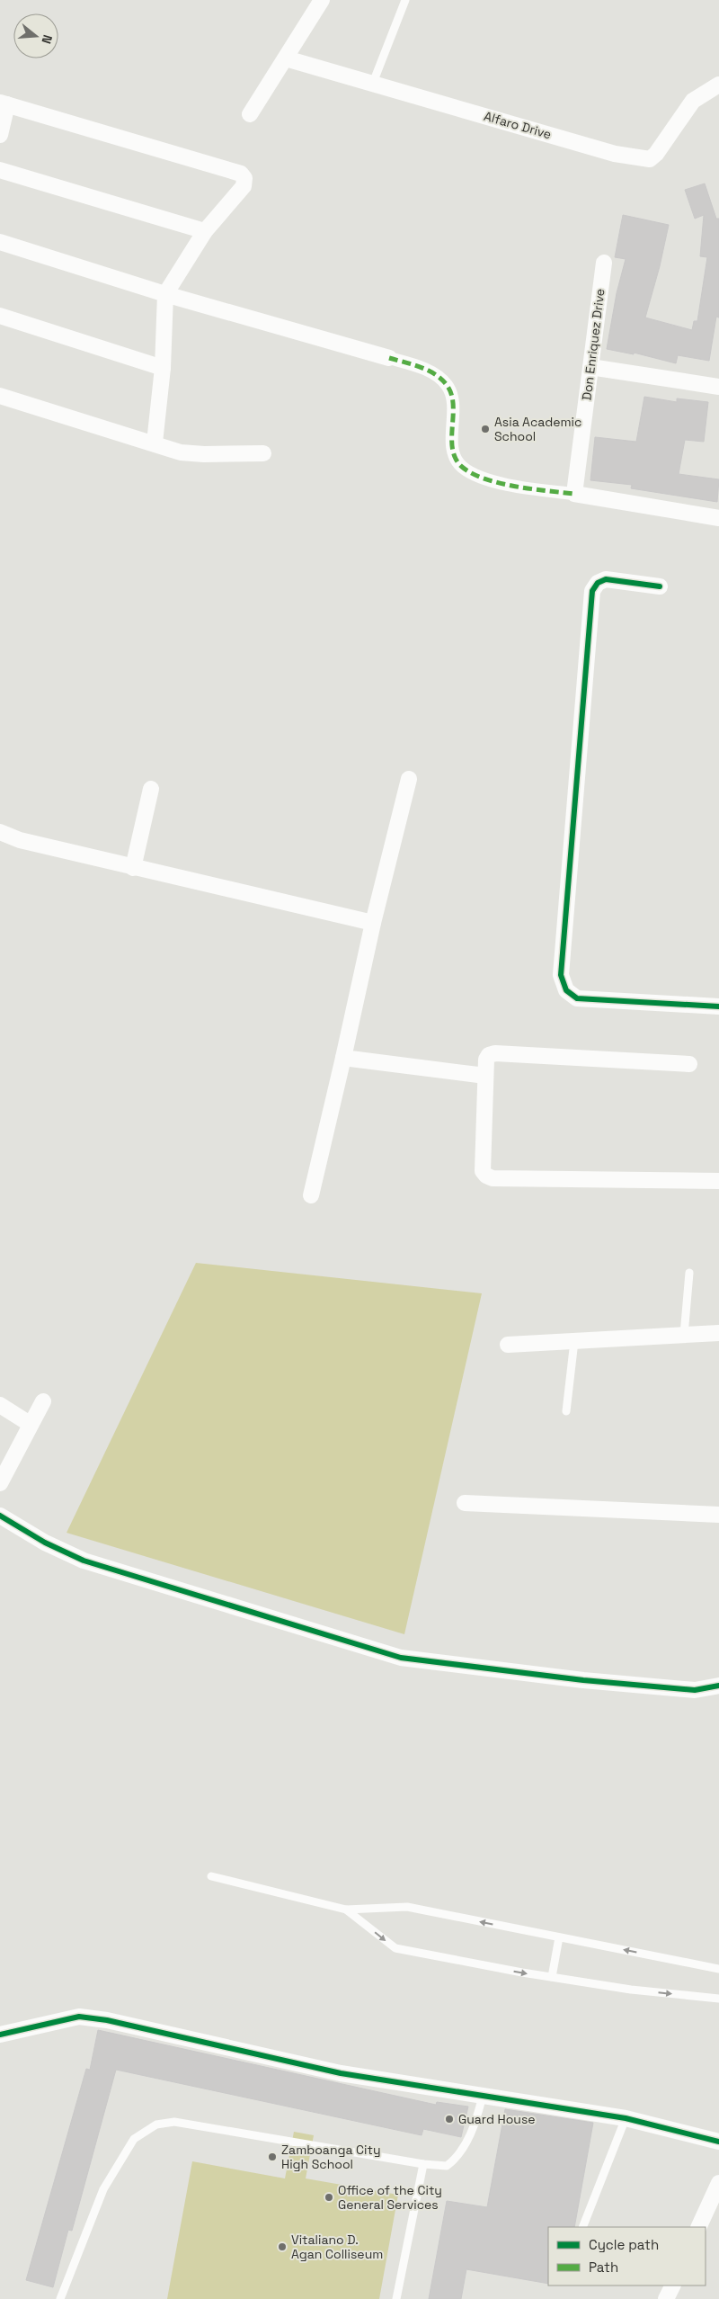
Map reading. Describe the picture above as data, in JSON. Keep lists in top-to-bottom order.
{
  "streets": {
    "street": ["Alfaro Drive", "Don Enriquez Drive"]
  },
  "places": [
    "Asia Academic School",
    "Guard House",
    "Zamboanga City High School",
    "Office of the City General Services",
    "Vitaliano D. Agan Colliseum"
  ],
  "legend": ["Cycle path", "Path"],
  "north": "right"
}
